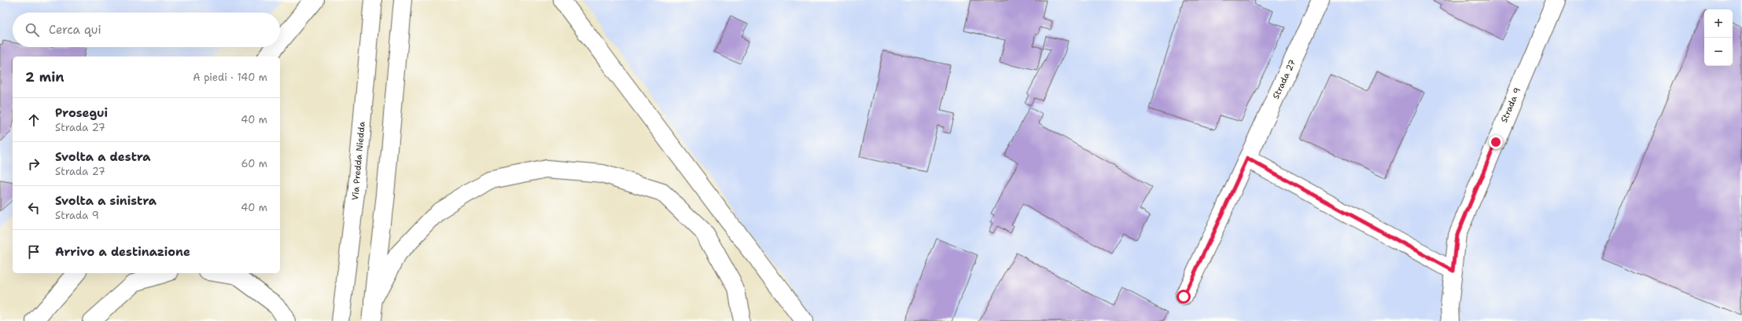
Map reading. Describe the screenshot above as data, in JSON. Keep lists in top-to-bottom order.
{
  "streets": {
    "main road": ["Strada 27", "Strada 9", "Via Predda Niedda"]
  },
  "page": {
    "map_buttons": ["+", "−"],
    "search": "Cerca qui",
    "heading": ["2 min", "A piedi · 140 m"],
    "list": [
      ["Prosegui", "Strada 27", "40 m"],
      ["Svolta a destra", "Strada 27", "60 m"],
      ["Svolta a sinistra", "Strada 9", "40 m"],
      "Arrivo a destinazione"
    ]
  }
}
